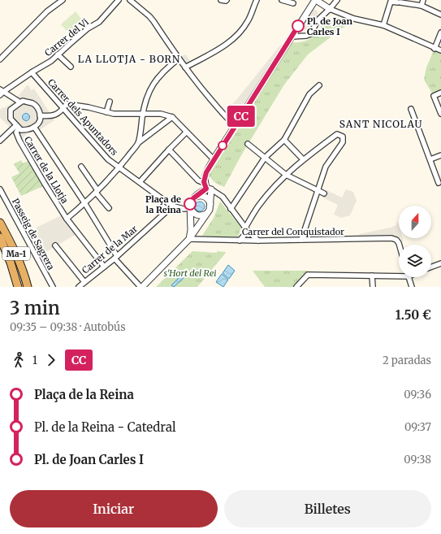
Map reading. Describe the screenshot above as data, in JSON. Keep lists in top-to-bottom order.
{
  "streets": {
    "highway": ["Ma-1"],
    "street": [
      "Carrer del Vi",
      "Carrer dels Apuntadors",
      "Carrer de la Llotja",
      "Carrer del Conquistador",
      "Passeig de Sagrera",
      "Carrer de la Mar"
    ]
  },
  "crossings": [
    ["Carrer del Vi", "Carrer dels Apuntadors"],
    ["Carrer de la Llotja", "Carrer de la Mar"]
  ],
  "districts": ["LA LLOTJA - BORN", "SANT NICOLAU"],
  "parks": ["s'Hort del Rei"],
  "places": ["Pl. de Joan Carles I", "Plaça de la Reina"],
  "lines": ["bus line CC"],
  "north": "top",
  "page": {
    "on_map": "CC",
    "heading": ["3 min", "09:35 – 09:38 · Autobús", "1.50 €"],
    "legs": ["1", "CC", "2 paradas"],
    "list": [
      {
        "name": "Plaça de la Reina",
        "value": "09:36"
      },
      {
        "name": "Pl. de la Reina - Catedral",
        "value": "09:37"
      },
      {
        "name": "Pl. de Joan Carles I",
        "value": "09:38"
      }
    ],
    "buttons": ["Iniciar", "Billetes"]
  }
}
